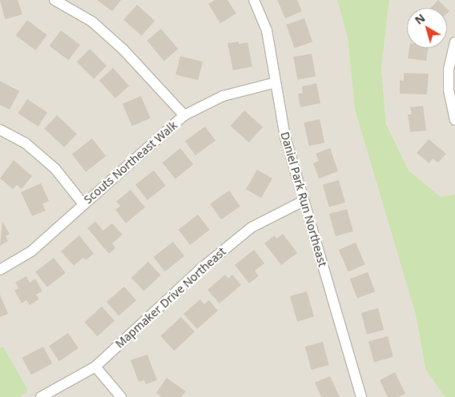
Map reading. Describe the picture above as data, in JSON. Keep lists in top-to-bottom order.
{
  "streets": {
    "street": ["Scouts Northeast Walk", "Daniel Park Run Northeast", "Mapmaker Drive Northeast"]
  },
  "crossings": [
    ["Scouts Northeast Walk", "Daniel Park Run Northeast"],
    ["Daniel Park Run Northeast", "Mapmaker Drive Northeast"]
  ],
  "north": "top left"
}
